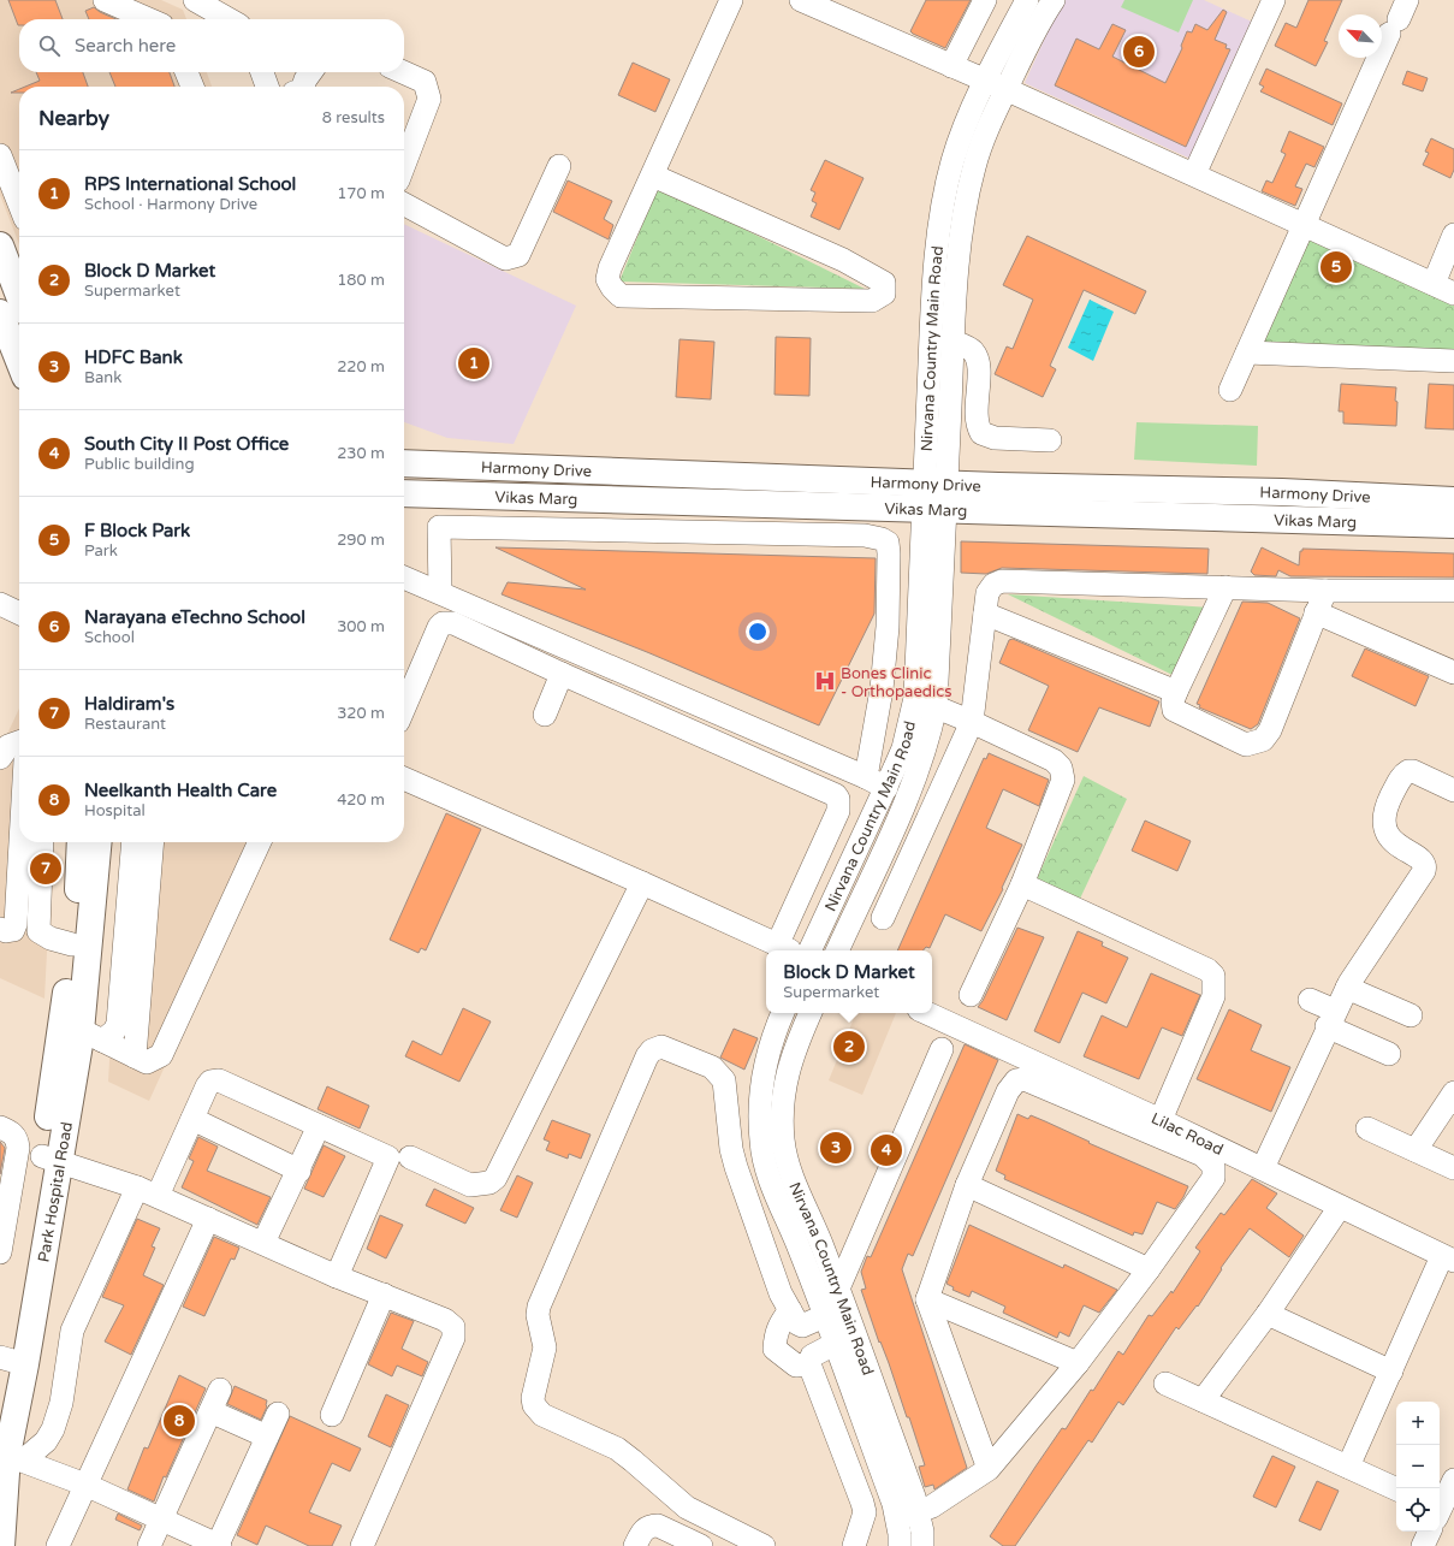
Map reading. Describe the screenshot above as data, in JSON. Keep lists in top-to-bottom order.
{
  "streets": {
    "main road": ["Harmony Drive", "Vikas Marg", "Park Hospital Road"],
    "street": ["Nirvana Country Main Road", "Lilac Road"]
  },
  "crossings": [
    ["Nirvana Country Main Road", "Harmony Drive"],
    ["Nirvana Country Main Road", "Vikas Marg"],
    ["Harmony Drive", "Vikas Marg"]
  ],
  "places": {
    "hospital": ["Bones Clinic - Orthopaedics"]
  },
  "north": "top left",
  "page": {
    "search": "Search here",
    "pins": [
      "6",
      "5",
      "1",
      "7",
      "2",
      "3",
      "4",
      "8"
    ],
    "heading": ["Nearby", "8 results"],
    "list": [
      {
        "mark": "1",
        "name": "RPS International School",
        "note": "School · Harmony Drive",
        "value": "170 m"
      },
      {
        "mark": "2",
        "name": "Block D Market",
        "note": "Supermarket",
        "value": "180 m"
      },
      {
        "mark": "3",
        "name": "HDFC Bank",
        "note": "Bank",
        "value": "220 m"
      },
      {
        "mark": "4",
        "name": "South City II Post Office",
        "note": "Public building",
        "value": "230 m"
      },
      {
        "mark": "5",
        "name": "F Block Park",
        "note": "Park",
        "value": "290 m"
      },
      {
        "mark": "6",
        "name": "Narayana eTechno School",
        "note": "School",
        "value": "300 m"
      },
      {
        "mark": "7",
        "name": "Haldiram's",
        "note": "Restaurant",
        "value": "320 m"
      },
      {
        "mark": "8",
        "name": "Neelkanth Health Care",
        "note": "Hospital",
        "value": "420 m"
      }
    ],
    "popup": ["Block D Market", "Supermarket"],
    "map_buttons": ["+", "−"]
  }
}
